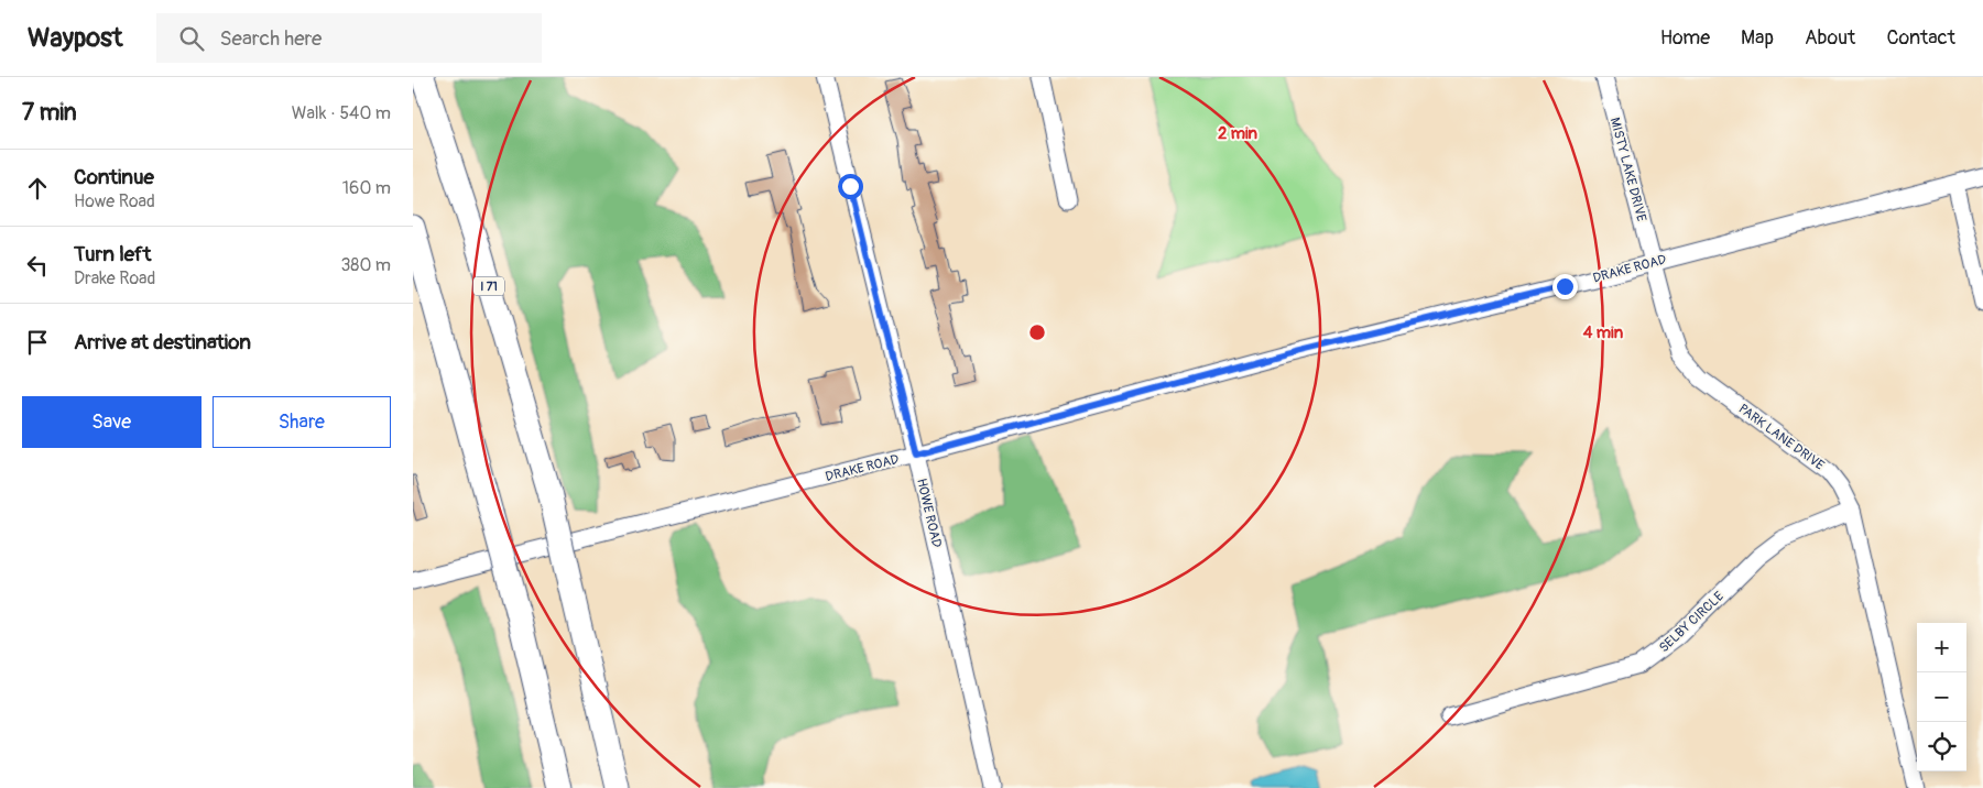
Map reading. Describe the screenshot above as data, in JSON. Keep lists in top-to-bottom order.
{
  "streets": {
    "highway": ["I 71"],
    "street": [
      "MISTY LAKE DRIVE",
      "DRAKE ROAD",
      "PARK LANE DRIVE",
      "HOWE ROAD",
      "SELBY CIRCLE"
    ]
  },
  "crossings": [
    ["MISTY LAKE DRIVE", "DRAKE ROAD"],
    ["MISTY LAKE DRIVE", "PARK LANE DRIVE"],
    ["DRAKE ROAD", "PARK LANE DRIVE"],
    ["DRAKE ROAD", "HOWE ROAD"],
    ["PARK LANE DRIVE", "SELBY CIRCLE"]
  ],
  "page": {
    "header": "Waypost",
    "search": "Search here",
    "nav": [
      "Home",
      "Map",
      "About",
      "Contact"
    ],
    "heading": ["7 min", "Walk · 540 m"],
    "list": [
      ["Continue", "Howe Road", "160 m"],
      ["Turn left", "Drake Road", "380 m"],
      "Arrive at destination"
    ],
    "buttons": ["Save", "Share"],
    "map_buttons": ["+", "−"]
  },
  "rings": ["2 min", "4 min"]
}
